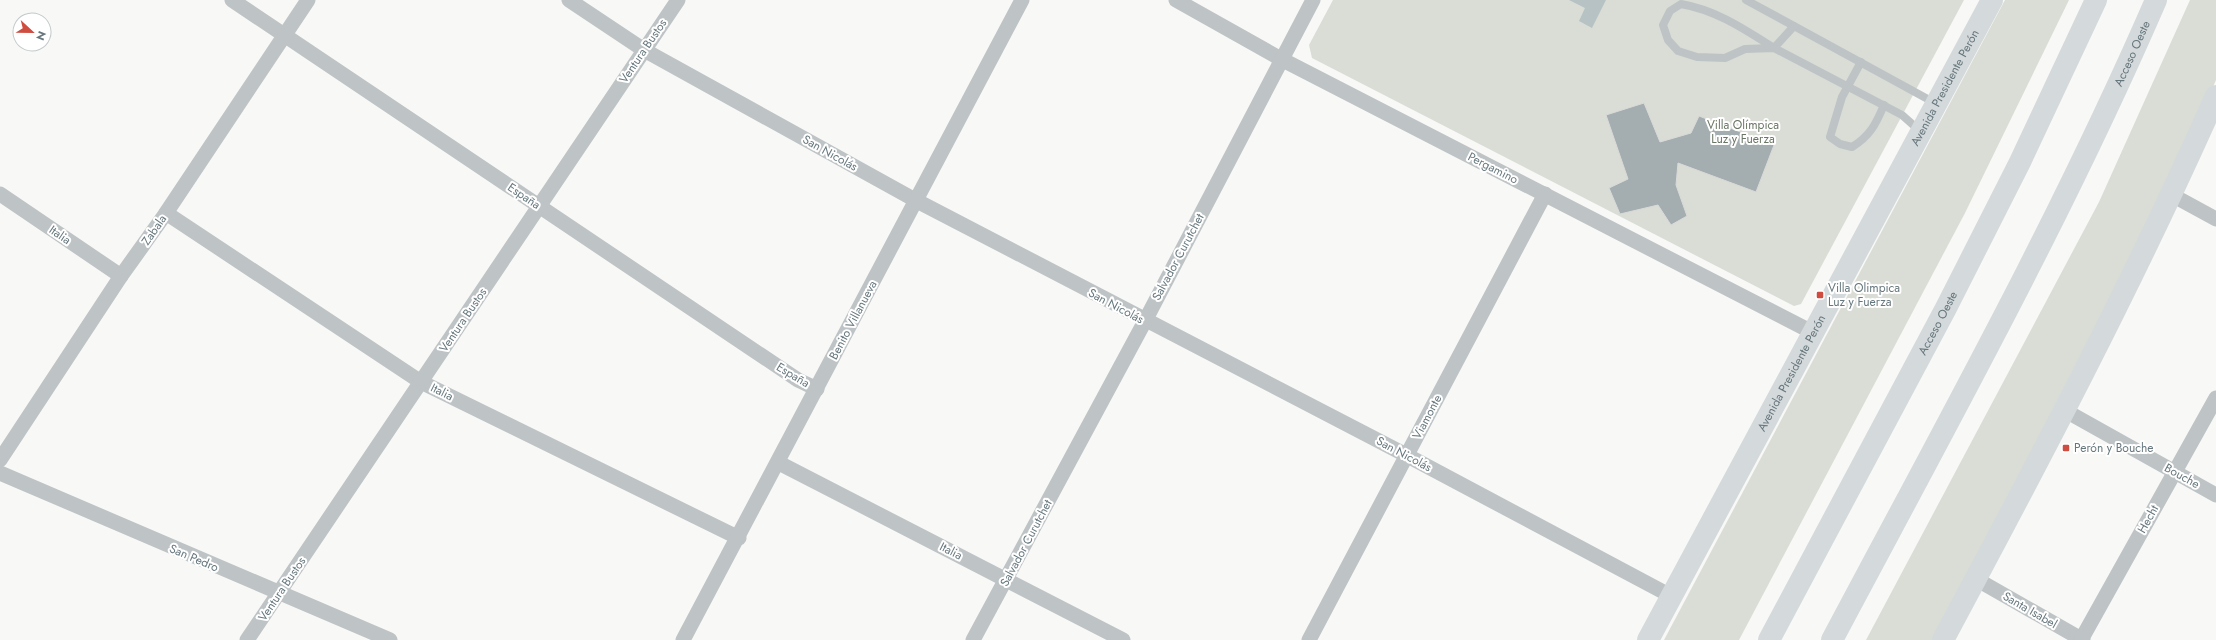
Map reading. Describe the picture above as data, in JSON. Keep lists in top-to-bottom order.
{
  "streets": {
    "main road": ["Acceso Oeste", "Avenida Presidente Perón"],
    "street": [
      "Ventura Bustos",
      "San Nicolás",
      "Pergamino",
      "España",
      "Zabala",
      "Italia",
      "Salvador Curutchet",
      "Benito Villanueva",
      "Viamonte",
      "Bouche",
      "Hecht",
      "San Pedro",
      "Santa Isabel"
    ]
  },
  "crossings": [
    ["Ventura Bustos", "San Nicolás"],
    ["Ventura Bustos", "España"],
    ["Ventura Bustos", "Italia"],
    ["Ventura Bustos", "San Pedro"],
    ["Avenida Presidente Perón", "San Nicolás"],
    ["Avenida Presidente Perón", "Pergamino"],
    ["San Nicolás", "Salvador Curutchet"],
    ["San Nicolás", "Benito Villanueva"],
    ["San Nicolás", "Viamonte"],
    ["Pergamino", "Salvador Curutchet"],
    ["Pergamino", "Viamonte"],
    ["España", "Zabala"],
    ["España", "Benito Villanueva"],
    ["Zabala", "Italia"],
    ["Italia", "Salvador Curutchet"],
    ["Italia", "Benito Villanueva"],
    ["Bouche", "Hecht"],
    ["Hecht", "Santa Isabel"]
  ],
  "parks": ["Villa Olímpica Luz y Fuerza"],
  "places": {
    "transit": ["Villa Olimpica Luz y Fuerza", "Perón y Bouche"]
  },
  "north": "right"
}
